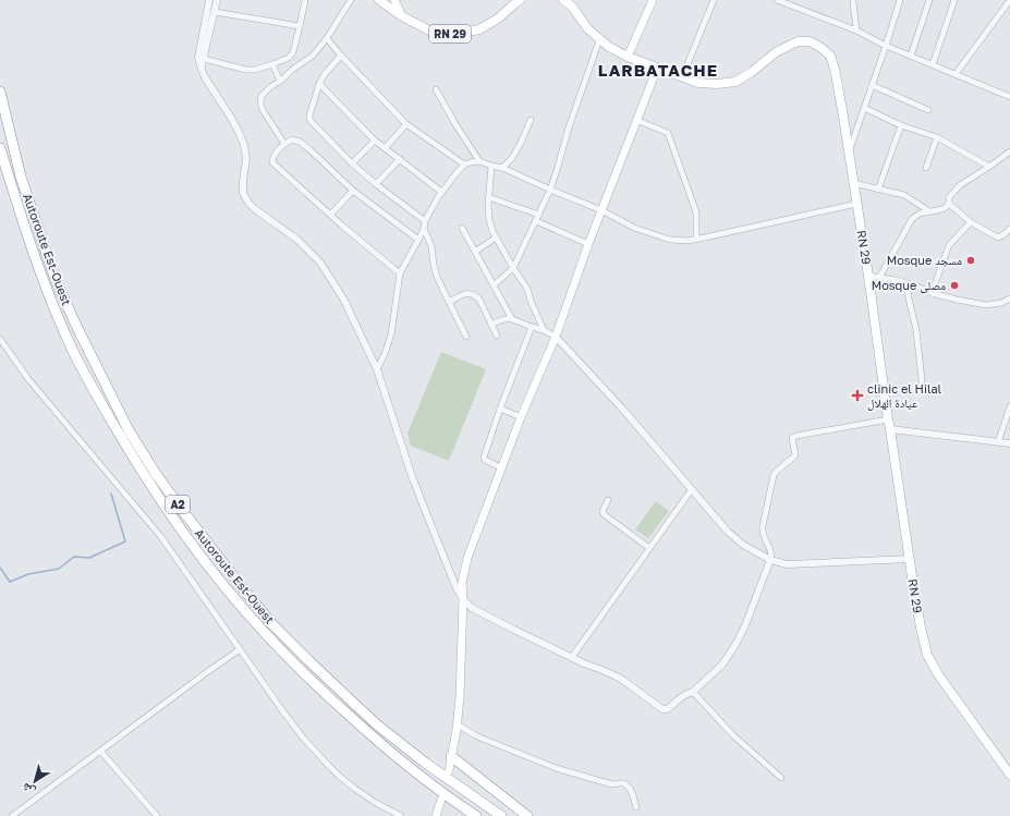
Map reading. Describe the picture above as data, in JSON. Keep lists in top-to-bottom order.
{
  "streets": {
    "highway": ["Autoroute Est-Ouest", "A2"],
    "main road": ["RN 29"]
  },
  "districts": ["LARBATACHE"],
  "places": {
    "other": ["Mosque مسجد", "Mosque مصلى"],
    "health": ["clinic el Hilal عيادة الهلال"]
  },
  "north": "bottom left"
}
